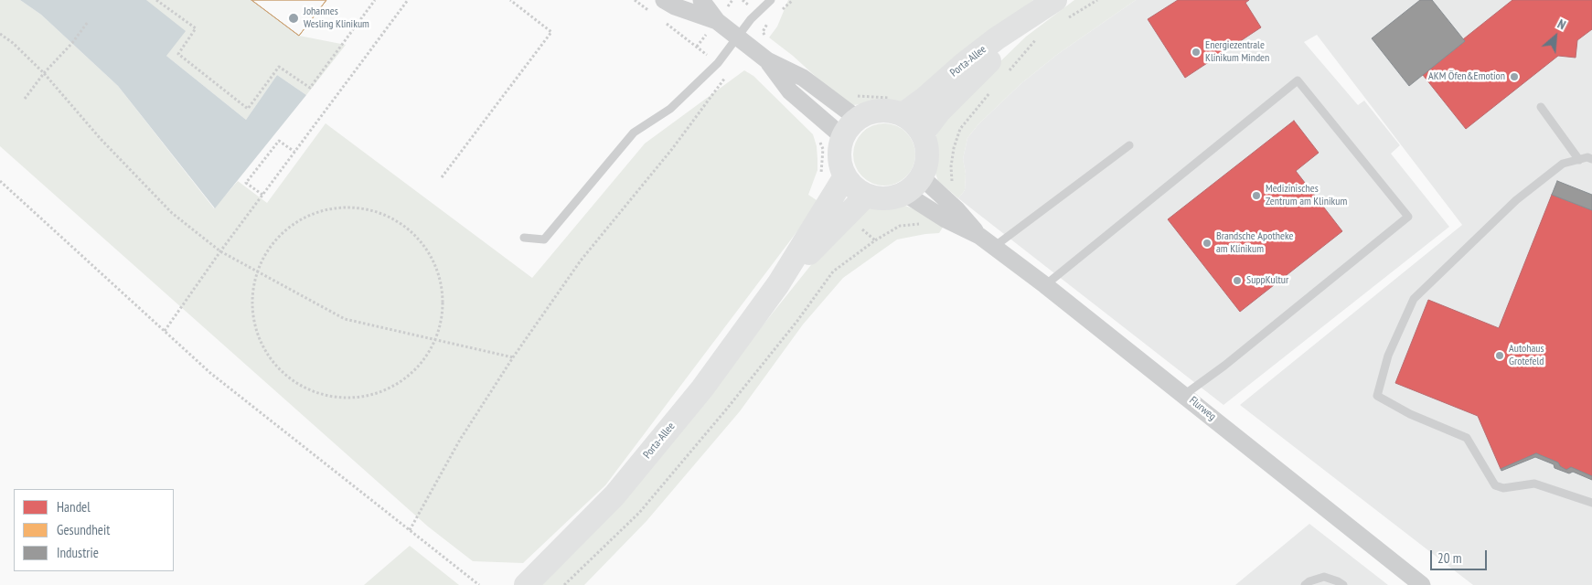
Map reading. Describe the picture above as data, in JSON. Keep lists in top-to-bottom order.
{
  "streets": {
    "street": ["Porta-Allee", "Flurweg"]
  },
  "crossings": [
    ["Porta-Allee", "Flurweg"]
  ],
  "places": [
    "Johannes Wesling Klinikum",
    "Energiezentrale Klinikum Minden",
    "AKM Öfen&Emotion",
    "Medizinisches Zentrum am Klinikum",
    "Brandsche Apotheke am Klinikum",
    "SuppKultur",
    "Autohaus Grotefeld"
  ],
  "legend": ["Handel", "Gesundheit", "Industrie"],
  "scale_bar": "20 m",
  "north": "top right"
}
